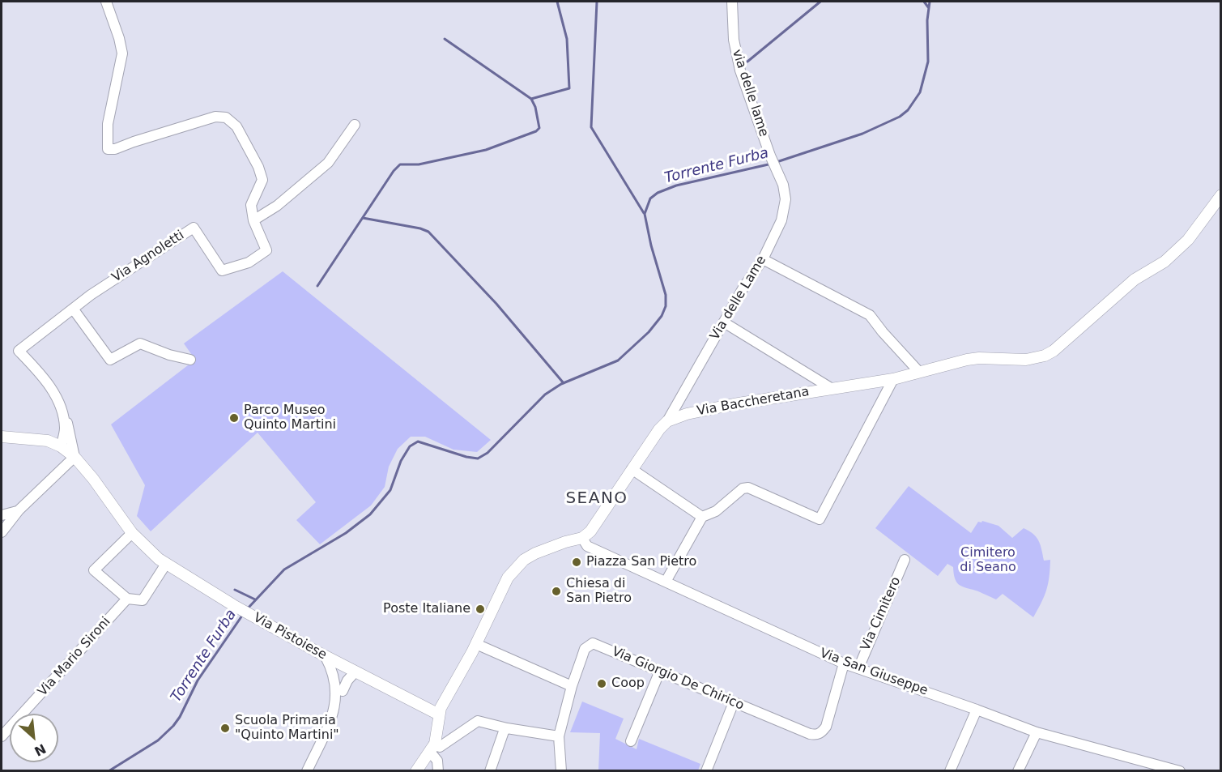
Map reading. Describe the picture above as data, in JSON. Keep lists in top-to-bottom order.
{
  "streets": {
    "street": [
      "via delle lame",
      "Via Agnoletti",
      "Via delle Lame",
      "Via Baccheretana",
      "Via Cimitero",
      "Via Pistoiese",
      "Via Mario Sironi",
      "Via San Giuseppe",
      "Via Giorgio De Chirico"
    ]
  },
  "crossings": [
    ["via delle lame", "Via delle Lame"],
    ["Via Agnoletti", "Via Pistoiese"],
    ["Via delle Lame", "Via Baccheretana"],
    ["Via Cimitero", "Via San Giuseppe"],
    ["Via San Giuseppe", "Via Giorgio De Chirico"]
  ],
  "districts": ["SEANO"],
  "water": ["Torrente Furba"],
  "parks": ["Cimitero di Seano"],
  "places": [
    "Parco Museo Quinto Martini",
    "Piazza San Pietro",
    "Chiesa di San Pietro",
    "Poste Italiane",
    "Coop",
    "Scuola Primaria \"Quinto Martini\""
  ],
  "north": "bottom right"
}
